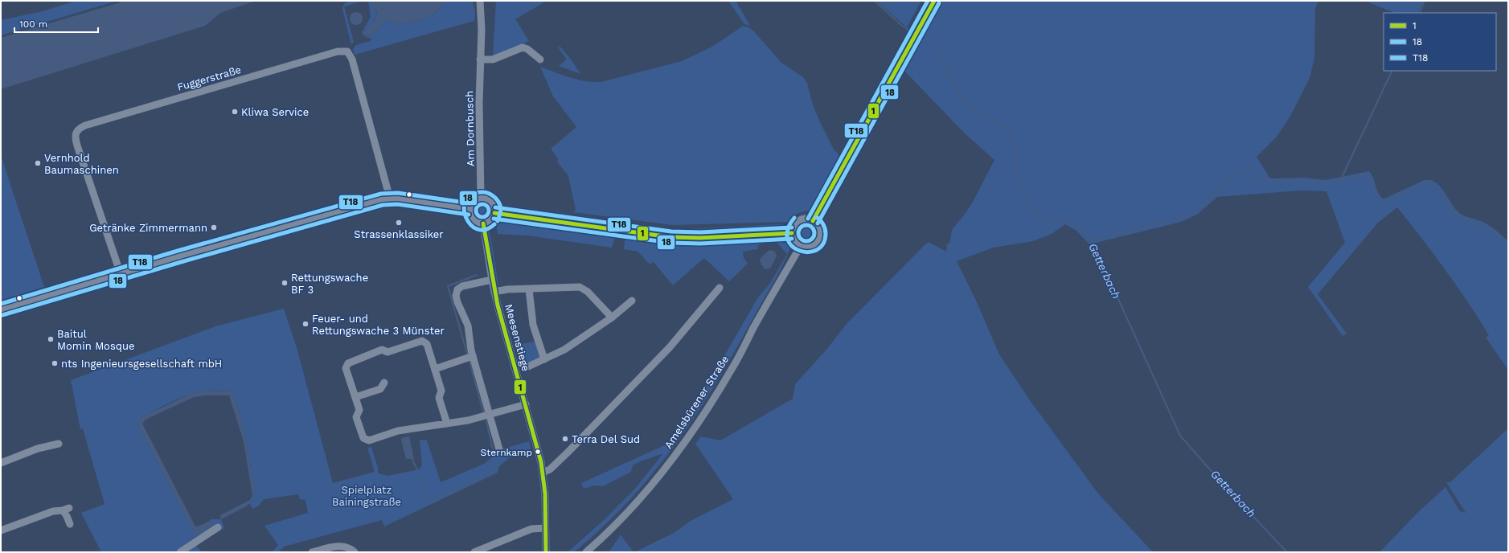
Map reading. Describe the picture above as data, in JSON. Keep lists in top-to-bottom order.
{
  "streets": {
    "street": [
      "Fuggerstraße",
      "Am Dornbusch",
      "Meesenstiege",
      "Amelsbürener Straße"
    ]
  },
  "crossings": [
    ["Am Dornbusch", "Meesenstiege"]
  ],
  "water": ["Getterbach"],
  "parks": ["Spielplatz Bainingstraße"],
  "places": [
    "Kliwa Service",
    "Vernhold Baumaschinen",
    "Strassenklassiker",
    "Getränke Zimmermann",
    "Rettungswache BF 3",
    "Feuer- und Rettungswache 3 Münster",
    "Baitul Momin Mosque",
    "nts Ingenieursgesellschaft mbH",
    "Terra Del Sud",
    "Sternkamp"
  ],
  "lines": ["transit line 1", "transit line T18", "transit line 18"],
  "legend": ["1", "18", "T18"],
  "scale_bar": "100 m"
}
